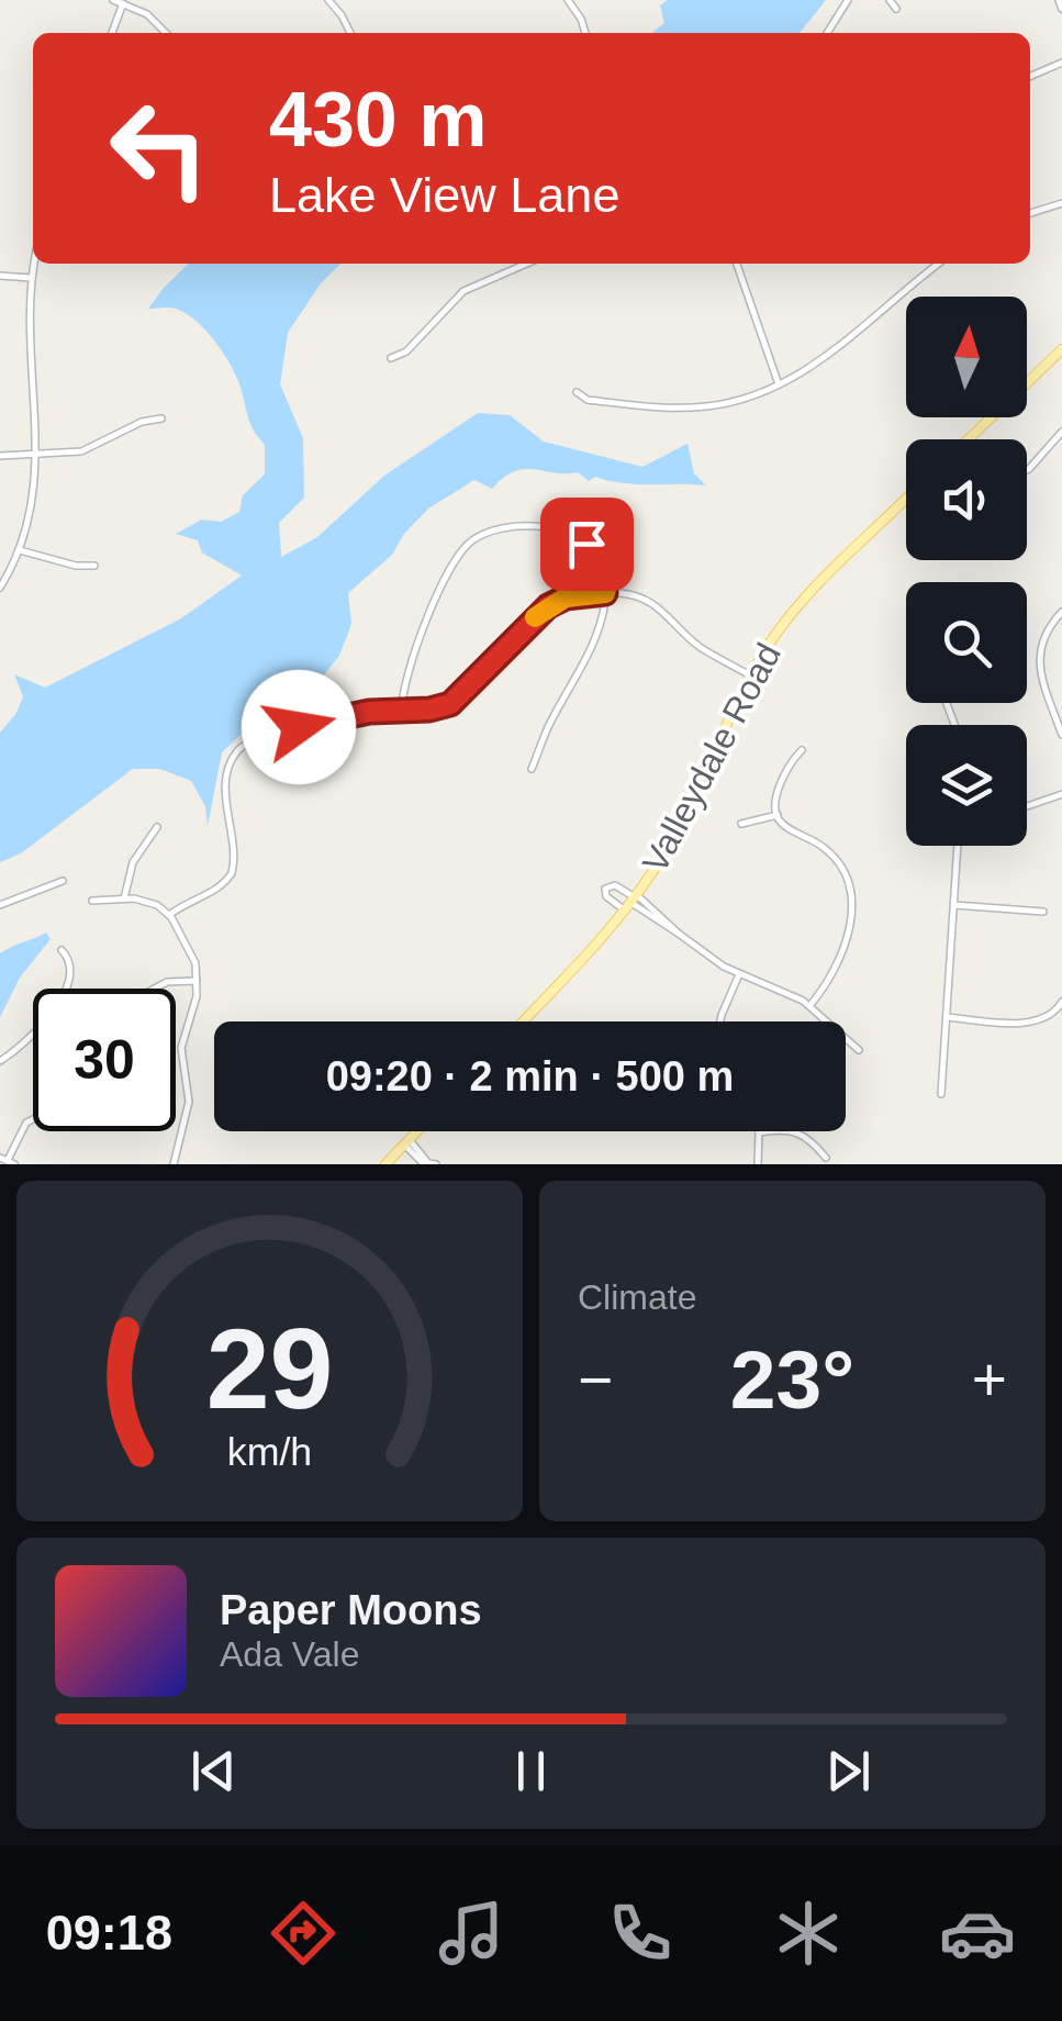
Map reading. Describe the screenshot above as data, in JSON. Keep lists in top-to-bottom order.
{
  "streets": {
    "main road": ["Valleydale Road"]
  },
  "north": "top",
  "page": {
    "turn": ["430 m", "Lake View Lane"],
    "limit": "30",
    "trip": "09:20 · 2 min · 500 m",
    "tile": "Climate",
    "heat": ["−", "23°", "+"],
    "song": ["Paper Moons", "Ada Vale"],
    "tabs": "09:18",
    "gauge": ["29", "km/h"]
  }
}
